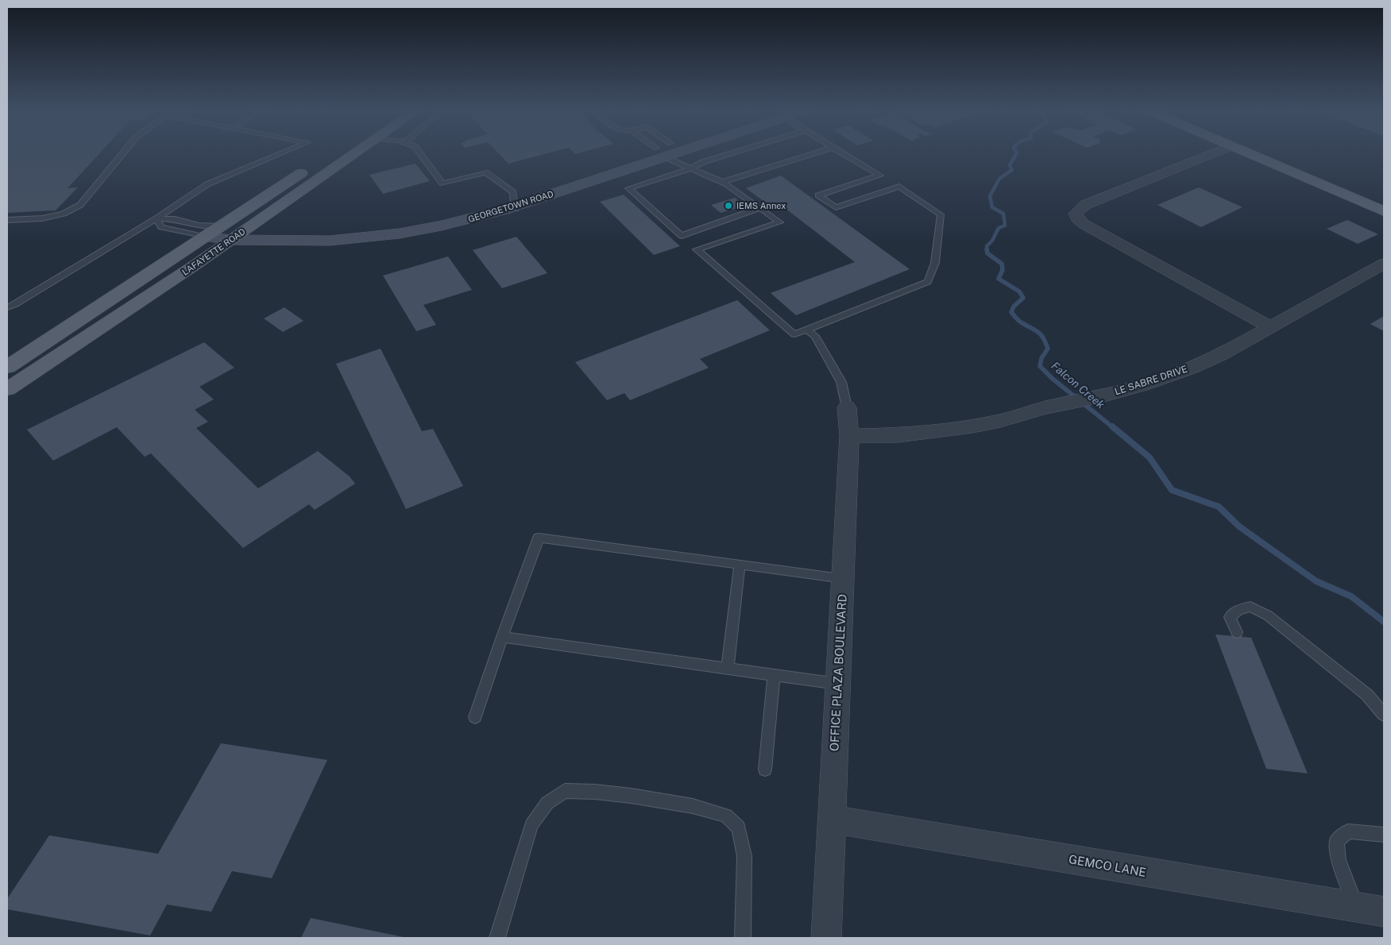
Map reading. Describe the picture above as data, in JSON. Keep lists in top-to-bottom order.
{
  "streets": {
    "main road": ["GEORGETOWN ROAD", "LAFAYETTE ROAD"],
    "street": ["LE SABRE DRIVE", "OFFICE PLAZA BOULEVARD", "GEMCO LANE"]
  },
  "crossings": [
    ["GEORGETOWN ROAD", "LAFAYETTE ROAD"],
    ["LE SABRE DRIVE", "OFFICE PLAZA BOULEVARD"],
    ["OFFICE PLAZA BOULEVARD", "GEMCO LANE"]
  ],
  "water": ["Falcon Creek"],
  "places": ["IEMS Annex"]
}
